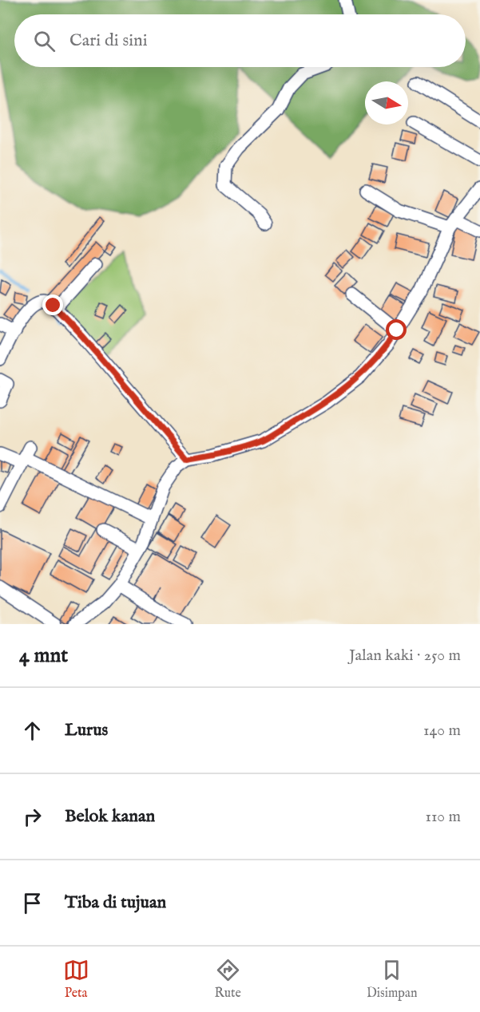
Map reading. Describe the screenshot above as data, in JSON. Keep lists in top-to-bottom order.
{
  "north": "right",
  "page": {
    "search": "Cari di sini",
    "heading": ["4 mnt", "Jalan kaki · 250 m"],
    "list": [
      ["Lurus", "140 m"],
      ["Belok kanan", "110 m"],
      "Tiba di tujuan"
    ],
    "nav": ["Peta", "Rute", "Disimpan"]
  }
}
